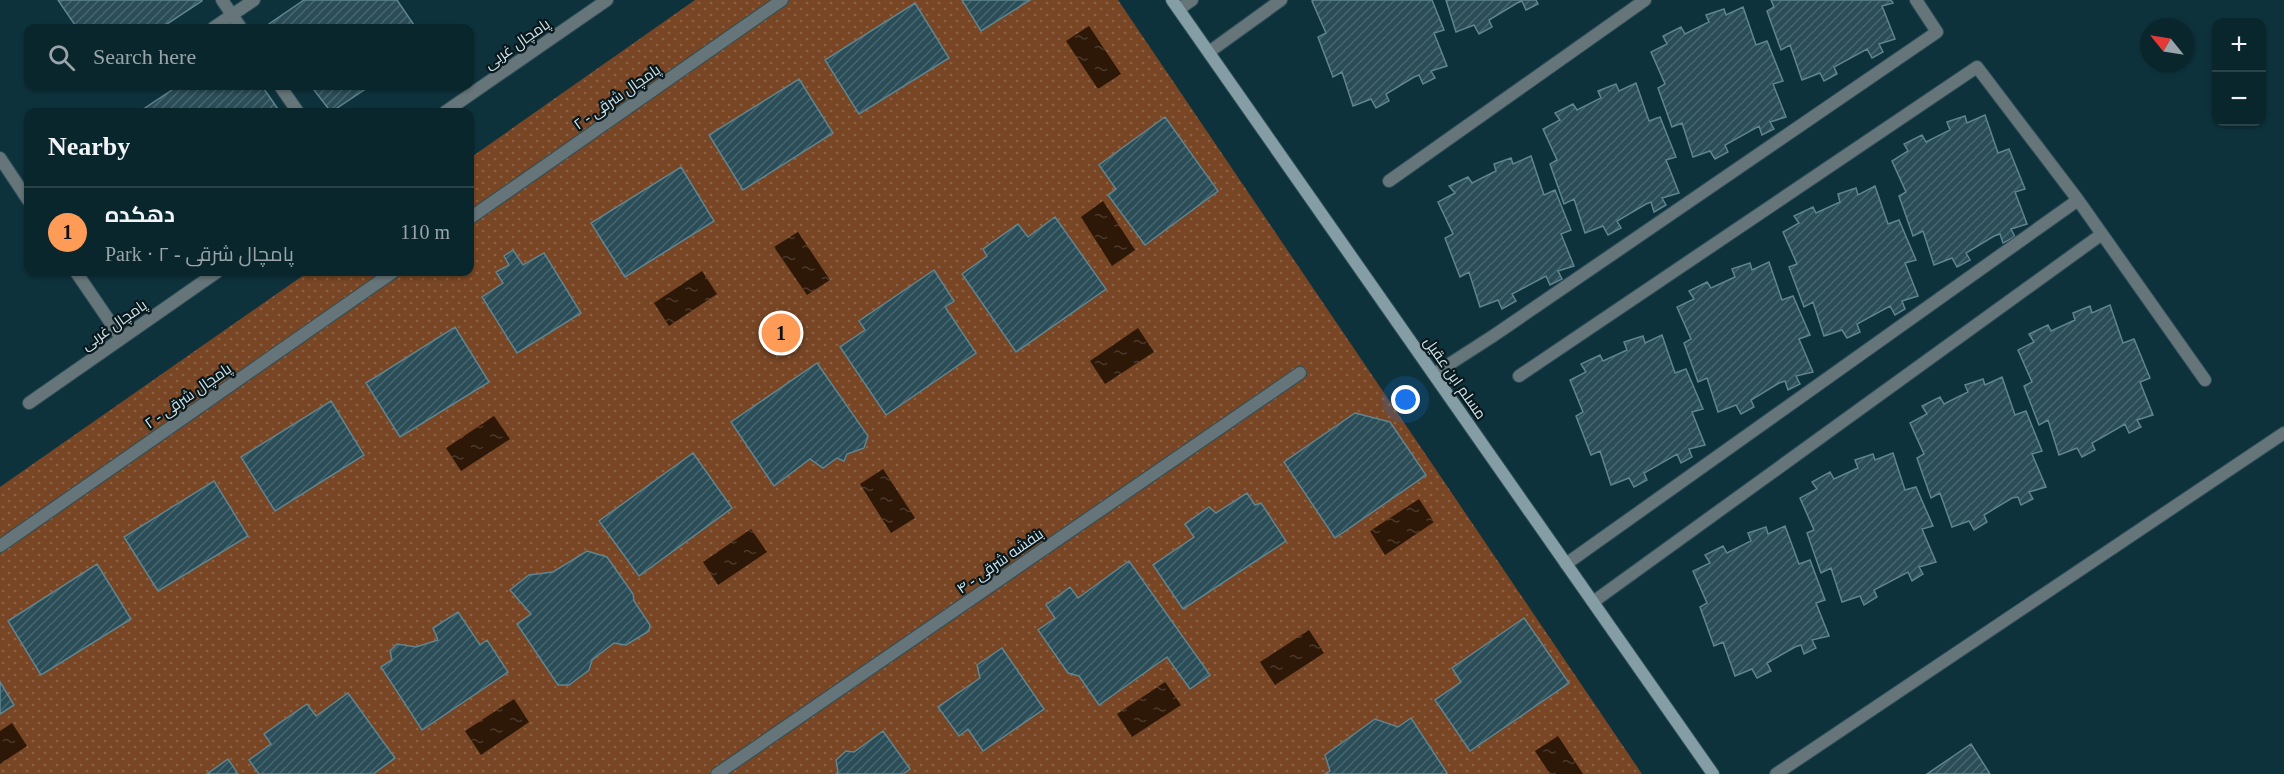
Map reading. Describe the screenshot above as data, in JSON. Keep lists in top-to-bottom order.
{
  "streets": {
    "street": [
      "پامچال غربی",
      "پامچال شرقی - ۲",
      "مسلم ابن عقیل",
      "بنفشه شرقی - ۴"
    ]
  },
  "north": "top left",
  "page": {
    "map_buttons": ["+", "−"],
    "search": "Search here",
    "heading": "Nearby",
    "list": [
      {
        "mark": "1",
        "name": "دهکده",
        "note": "Park · پامچال شرقی - ۲",
        "value": "110 m"
      }
    ],
    "pins": "1"
  }
}
